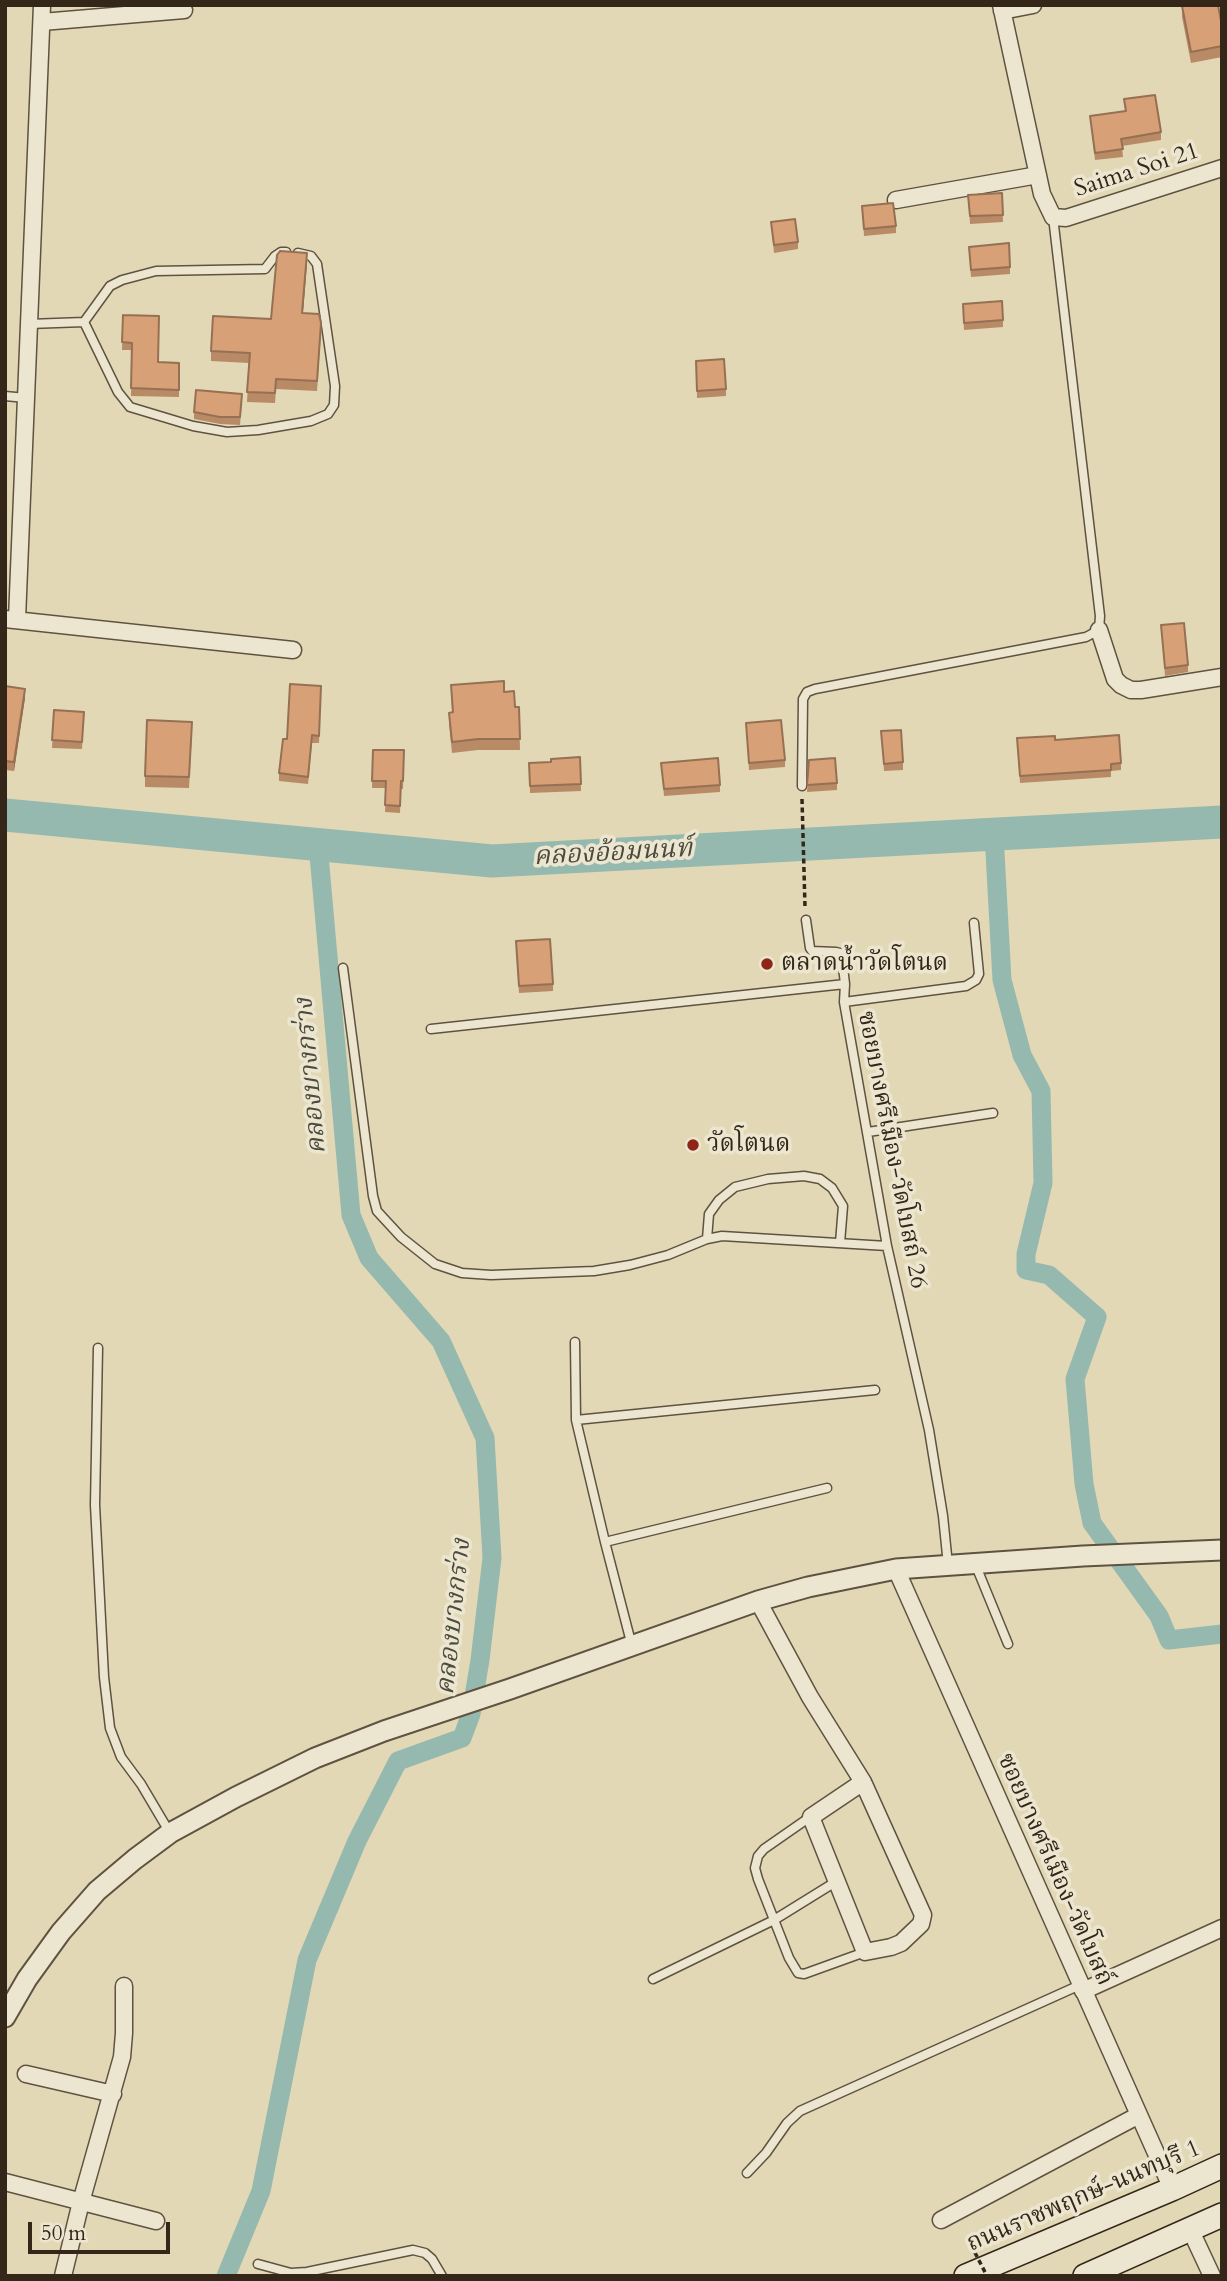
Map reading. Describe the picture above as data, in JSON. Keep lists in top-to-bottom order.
{
  "streets": {
    "main road": ["ถนนราชพฤกษ์-นนทบุรี 1"],
    "street": ["Saima Soi 21", "ซอยบางศรีเมือง-วัดโบสถ์"],
    "lane": ["ซอยบางศรีเมือง-วัดโบสถ์ 26"]
  },
  "crossings": [
    ["ซอยบางศรีเมือง-วัดโบสถ์", "ถนนราชพฤกษ์-นนทบุรี 1"]
  ],
  "water": ["คลองอ้อมนนท์", "คลองบางกร่าง"],
  "places": ["ตลาดน้ำวัดโตนด", "วัดโตนด"],
  "scale_bar": "50 m"
}
